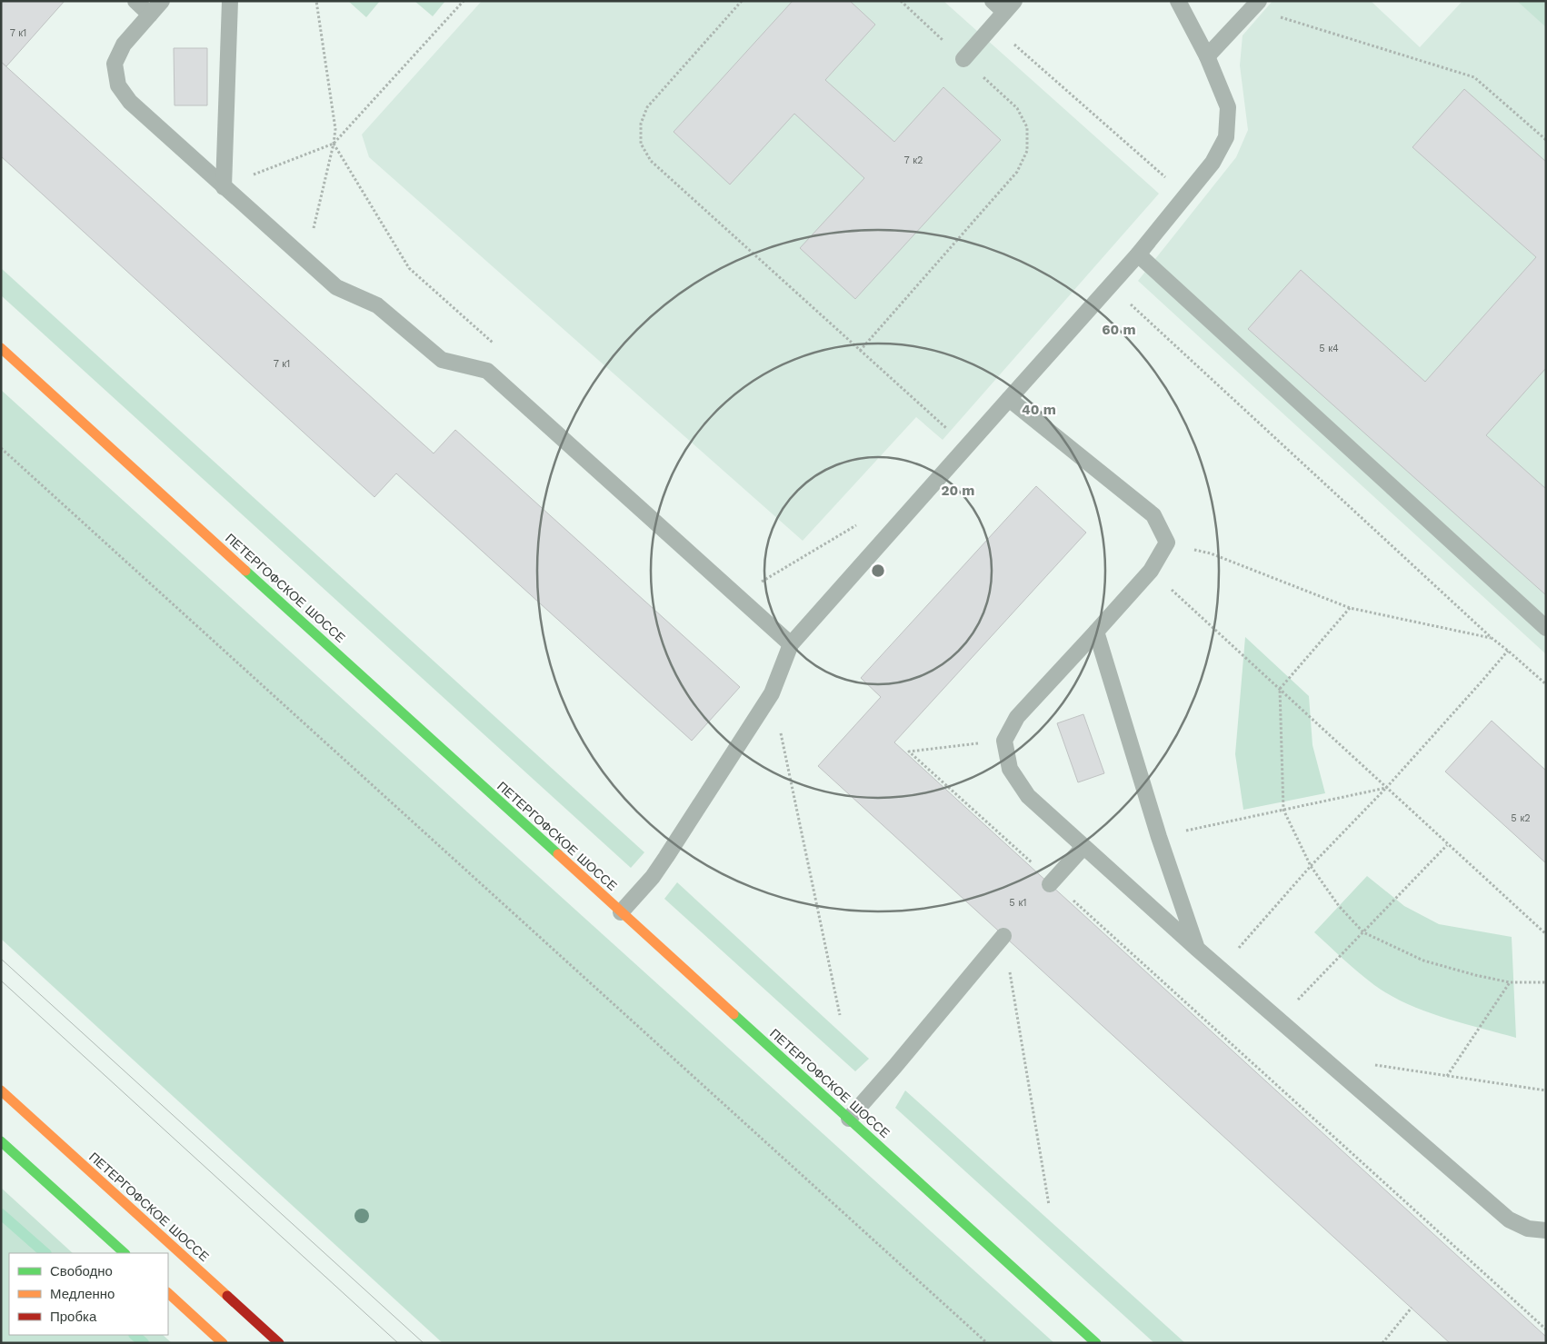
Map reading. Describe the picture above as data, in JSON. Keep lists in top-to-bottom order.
{
  "streets": {
    "street": ["ПЕТЕРГОФСКОЕ ШОССЕ"]
  },
  "house_numbers": [
    "7 к1",
    "7 к2",
    "5 к4",
    "7 к1",
    "5 к2",
    "5 к1"
  ],
  "legend": ["Свободно", "Медленно", "Пробка"],
  "rings": ["60 m", "40 m", "20 m"]
}
